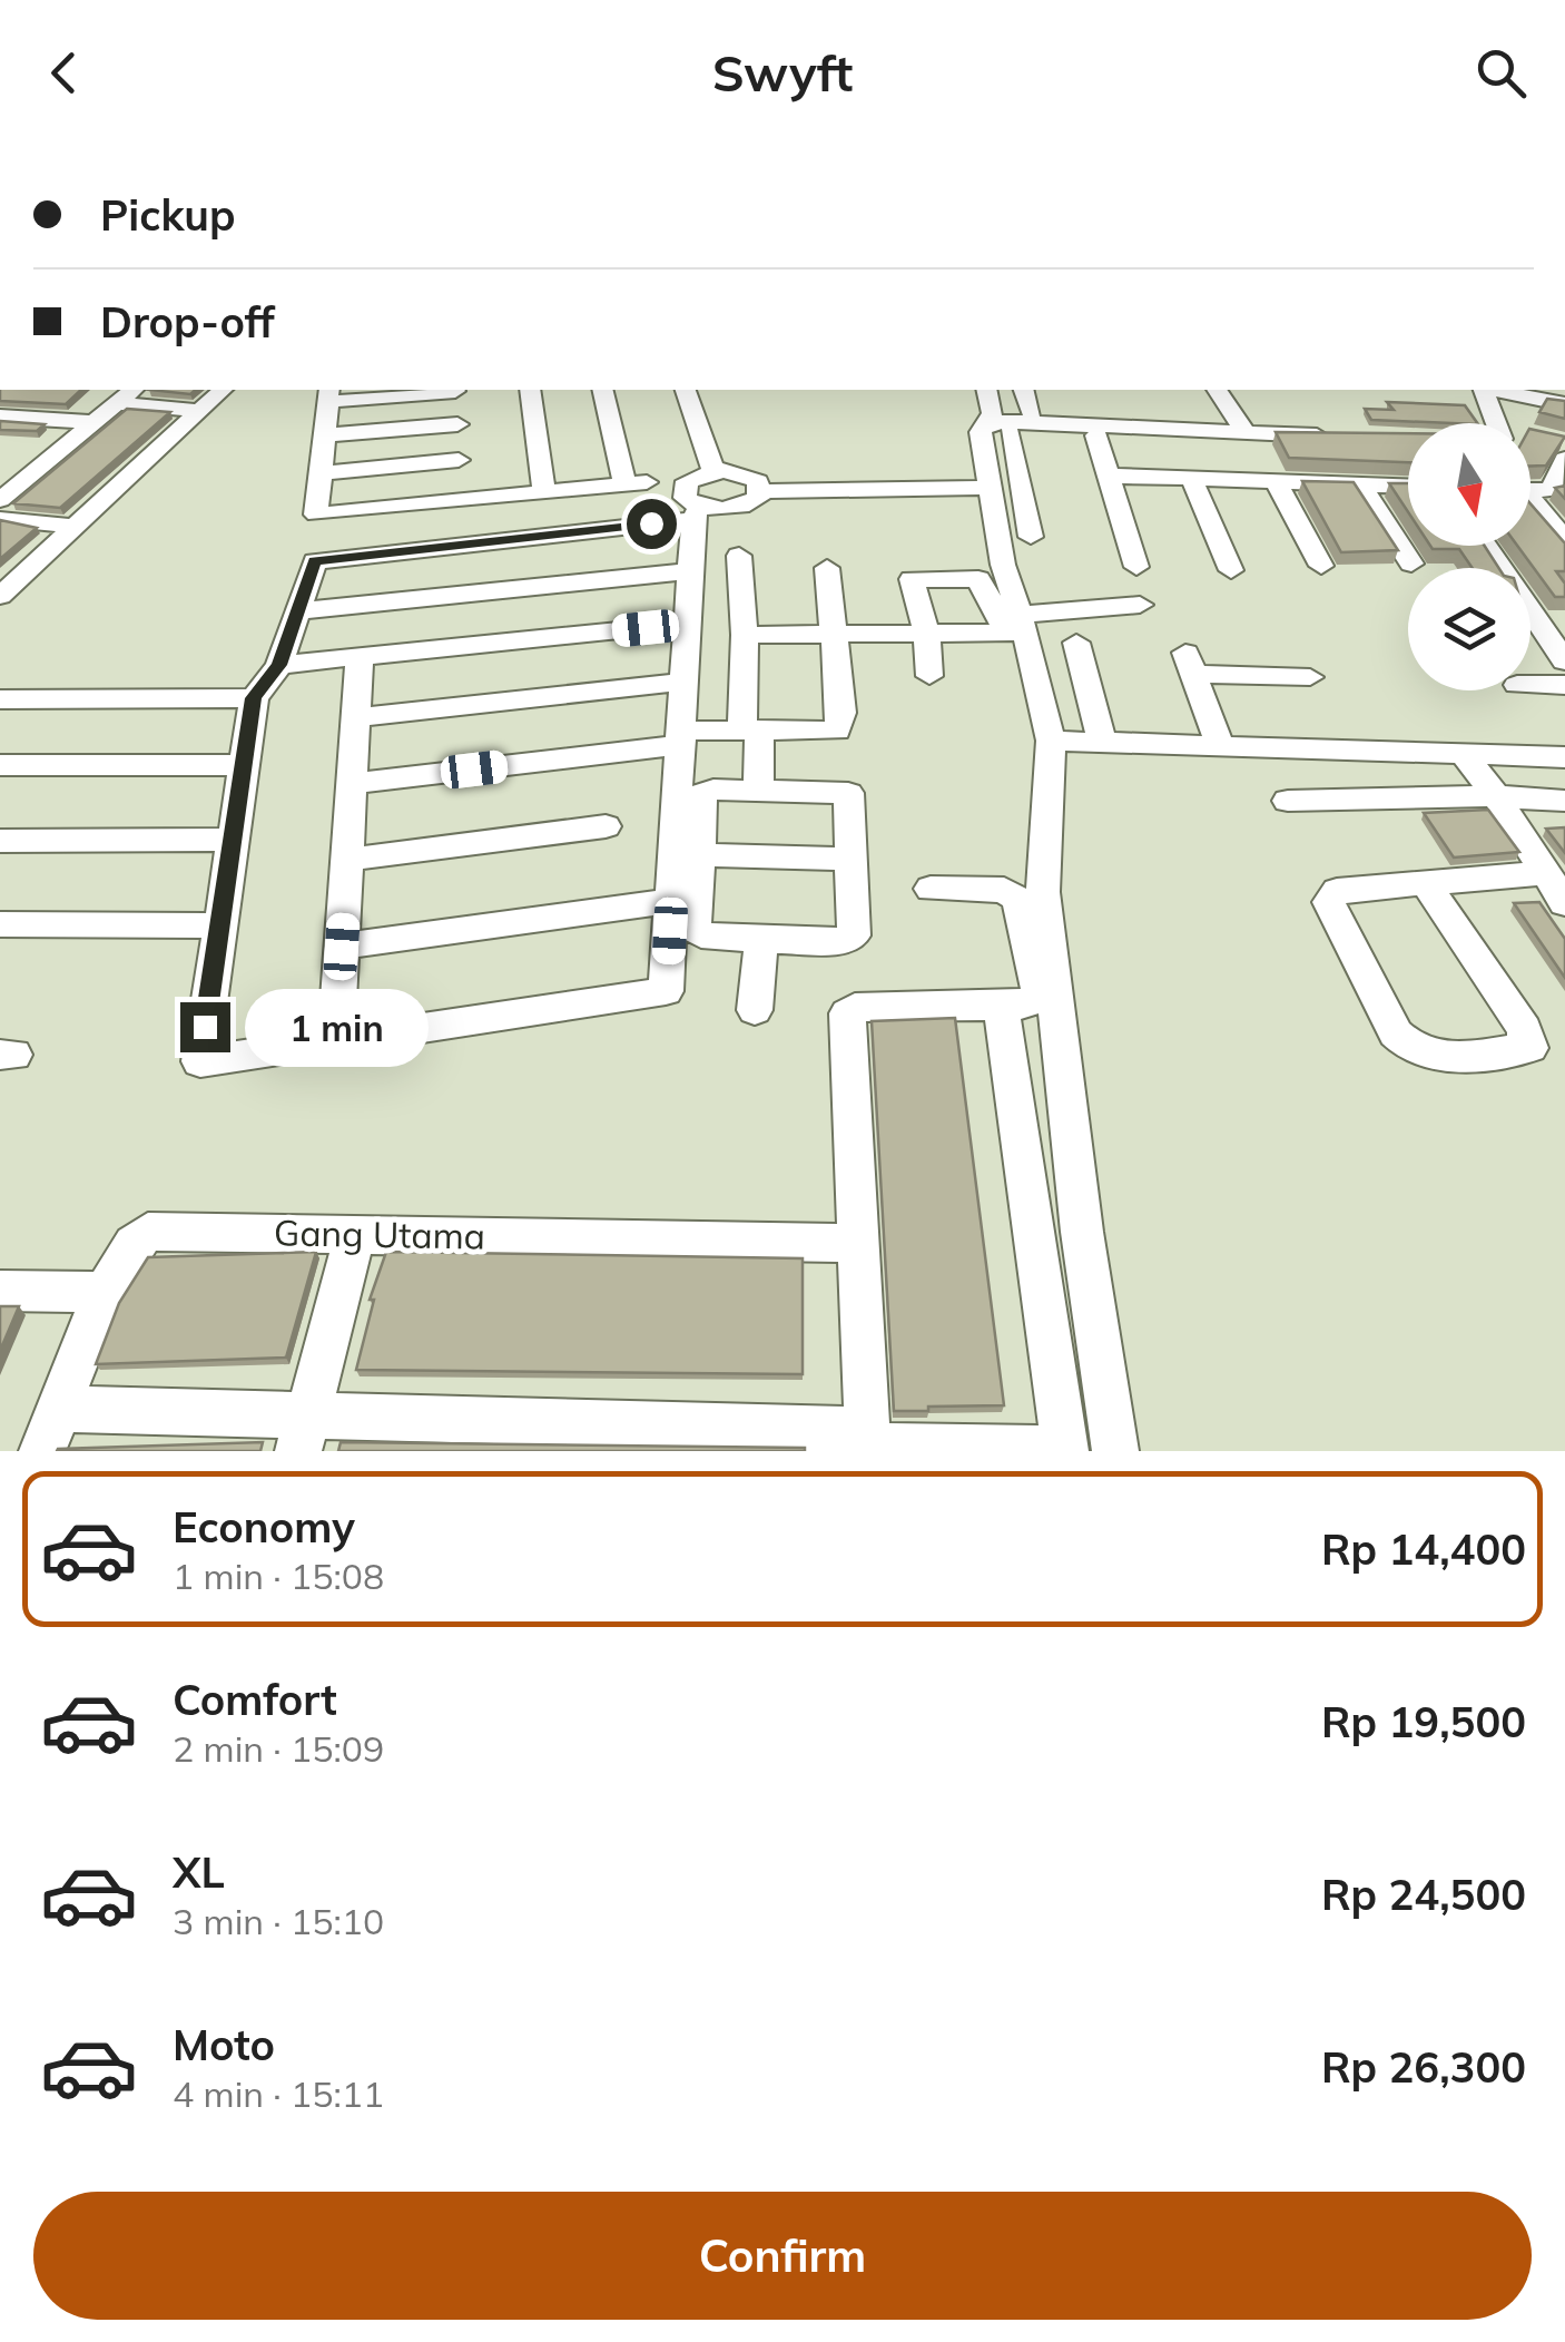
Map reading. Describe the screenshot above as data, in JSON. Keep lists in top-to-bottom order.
{
  "streets": {
    "street": ["Gang Utama"]
  },
  "north": "bottom",
  "page": {
    "header": "Swyft",
    "banner": ["Pickup", "Drop-off"],
    "bubble": "1 min",
    "list": [
      {
        "name": "Economy",
        "note": "1 min · 15:08",
        "value": "Rp 14,400"
      },
      {
        "name": "Comfort",
        "note": "2 min · 15:09",
        "value": "Rp 19,500"
      },
      {
        "name": "XL",
        "note": "3 min · 15:10",
        "value": "Rp 24,500"
      },
      {
        "name": "Moto",
        "note": "4 min · 15:11",
        "value": "Rp 26,300"
      }
    ],
    "buttons": "Confirm"
  }
}
